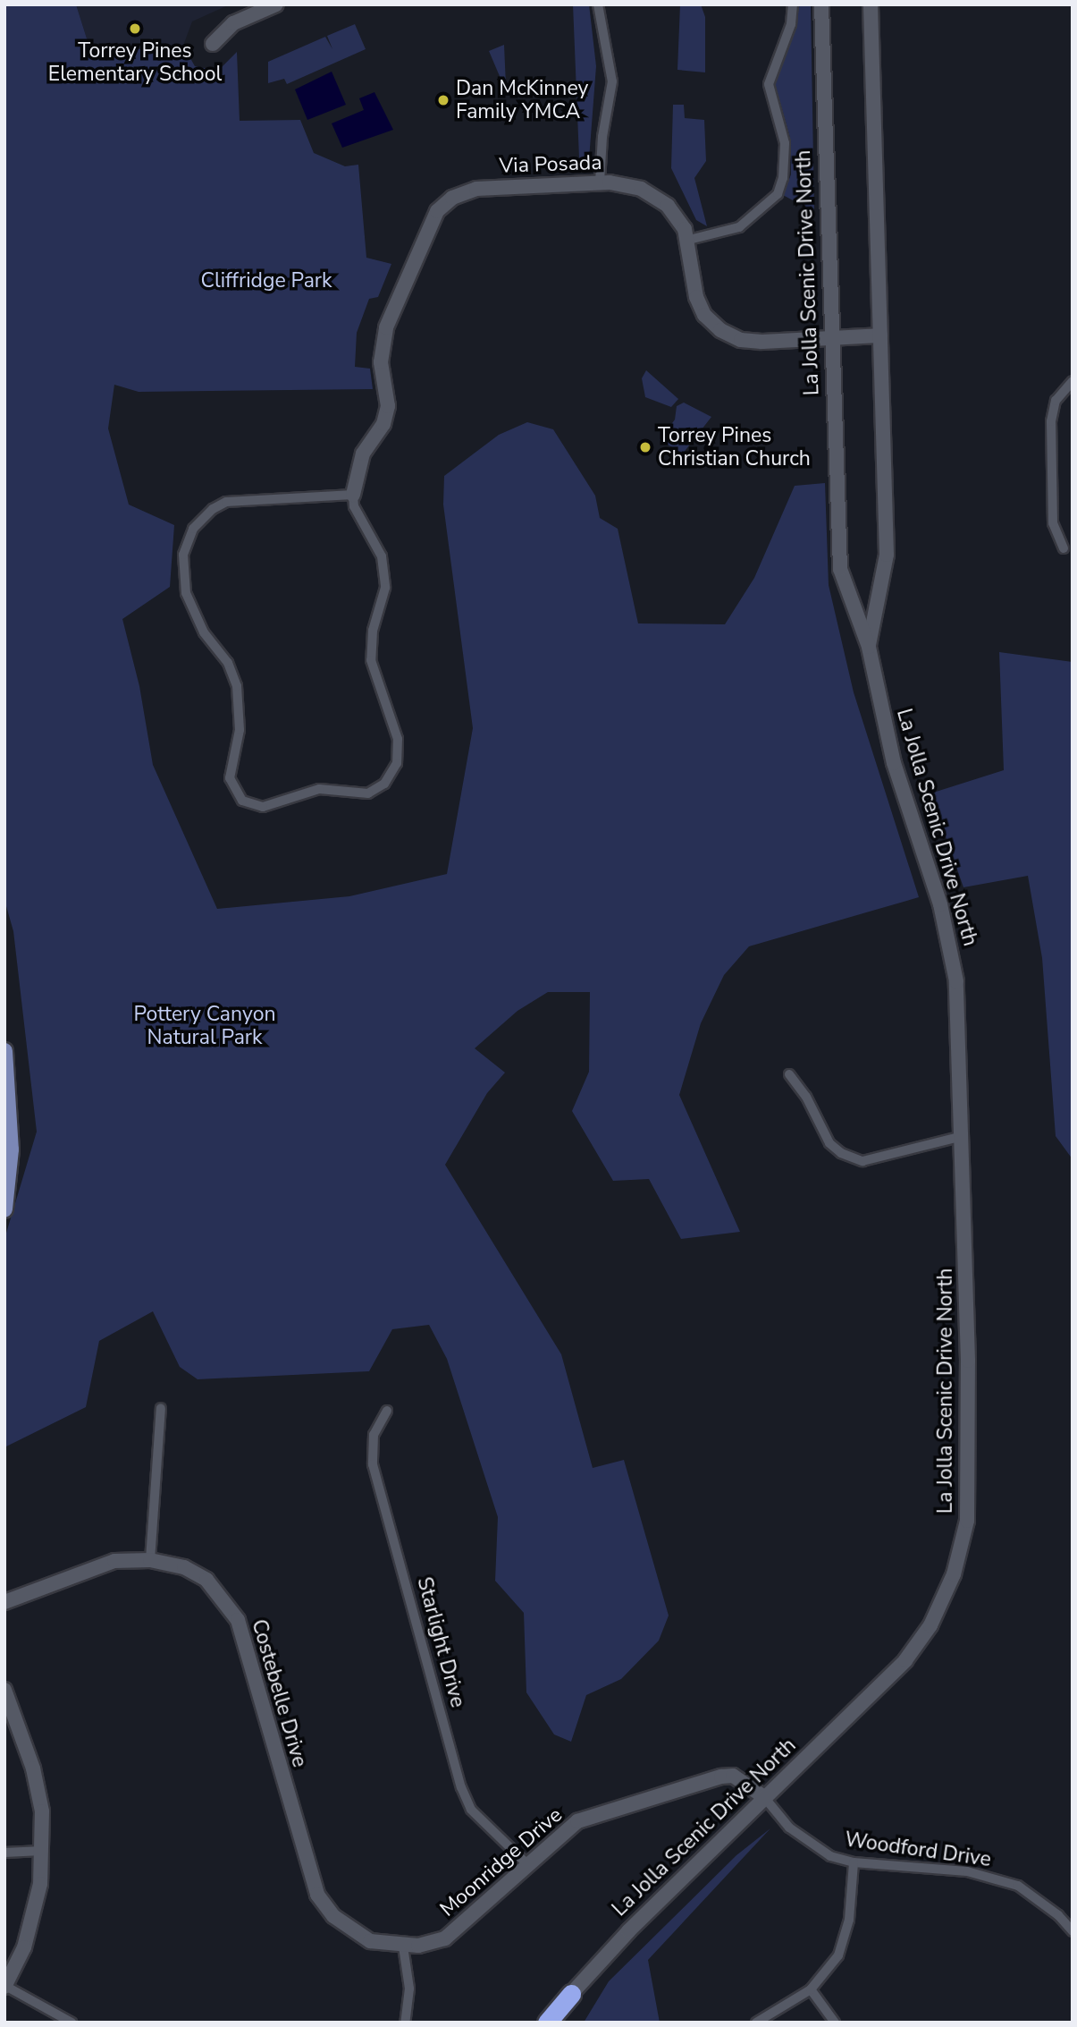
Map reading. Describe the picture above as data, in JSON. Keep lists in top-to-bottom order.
{
  "streets": {
    "main road": [
      "Via Posada",
      "La Jolla Scenic Drive North",
      "Costebelle Drive",
      "Moonridge Drive"
    ],
    "street": ["Starlight Drive", "Woodford Drive"]
  },
  "crossings": [
    ["Via Posada", "La Jolla Scenic Drive North"],
    ["La Jolla Scenic Drive North", "Woodford Drive"],
    ["La Jolla Scenic Drive North", "Moonridge Drive"],
    ["Starlight Drive", "Moonridge Drive"],
    ["Costebelle Drive", "Moonridge Drive"],
    ["Woodford Drive", "Moonridge Drive"]
  ],
  "parks": ["Cliffridge Park", "Pottery Canyon Natural Park"],
  "places": ["Torrey Pines Elementary School", "Dan McKinney Family YMCA", "Torrey Pines Christian Church"]
}
